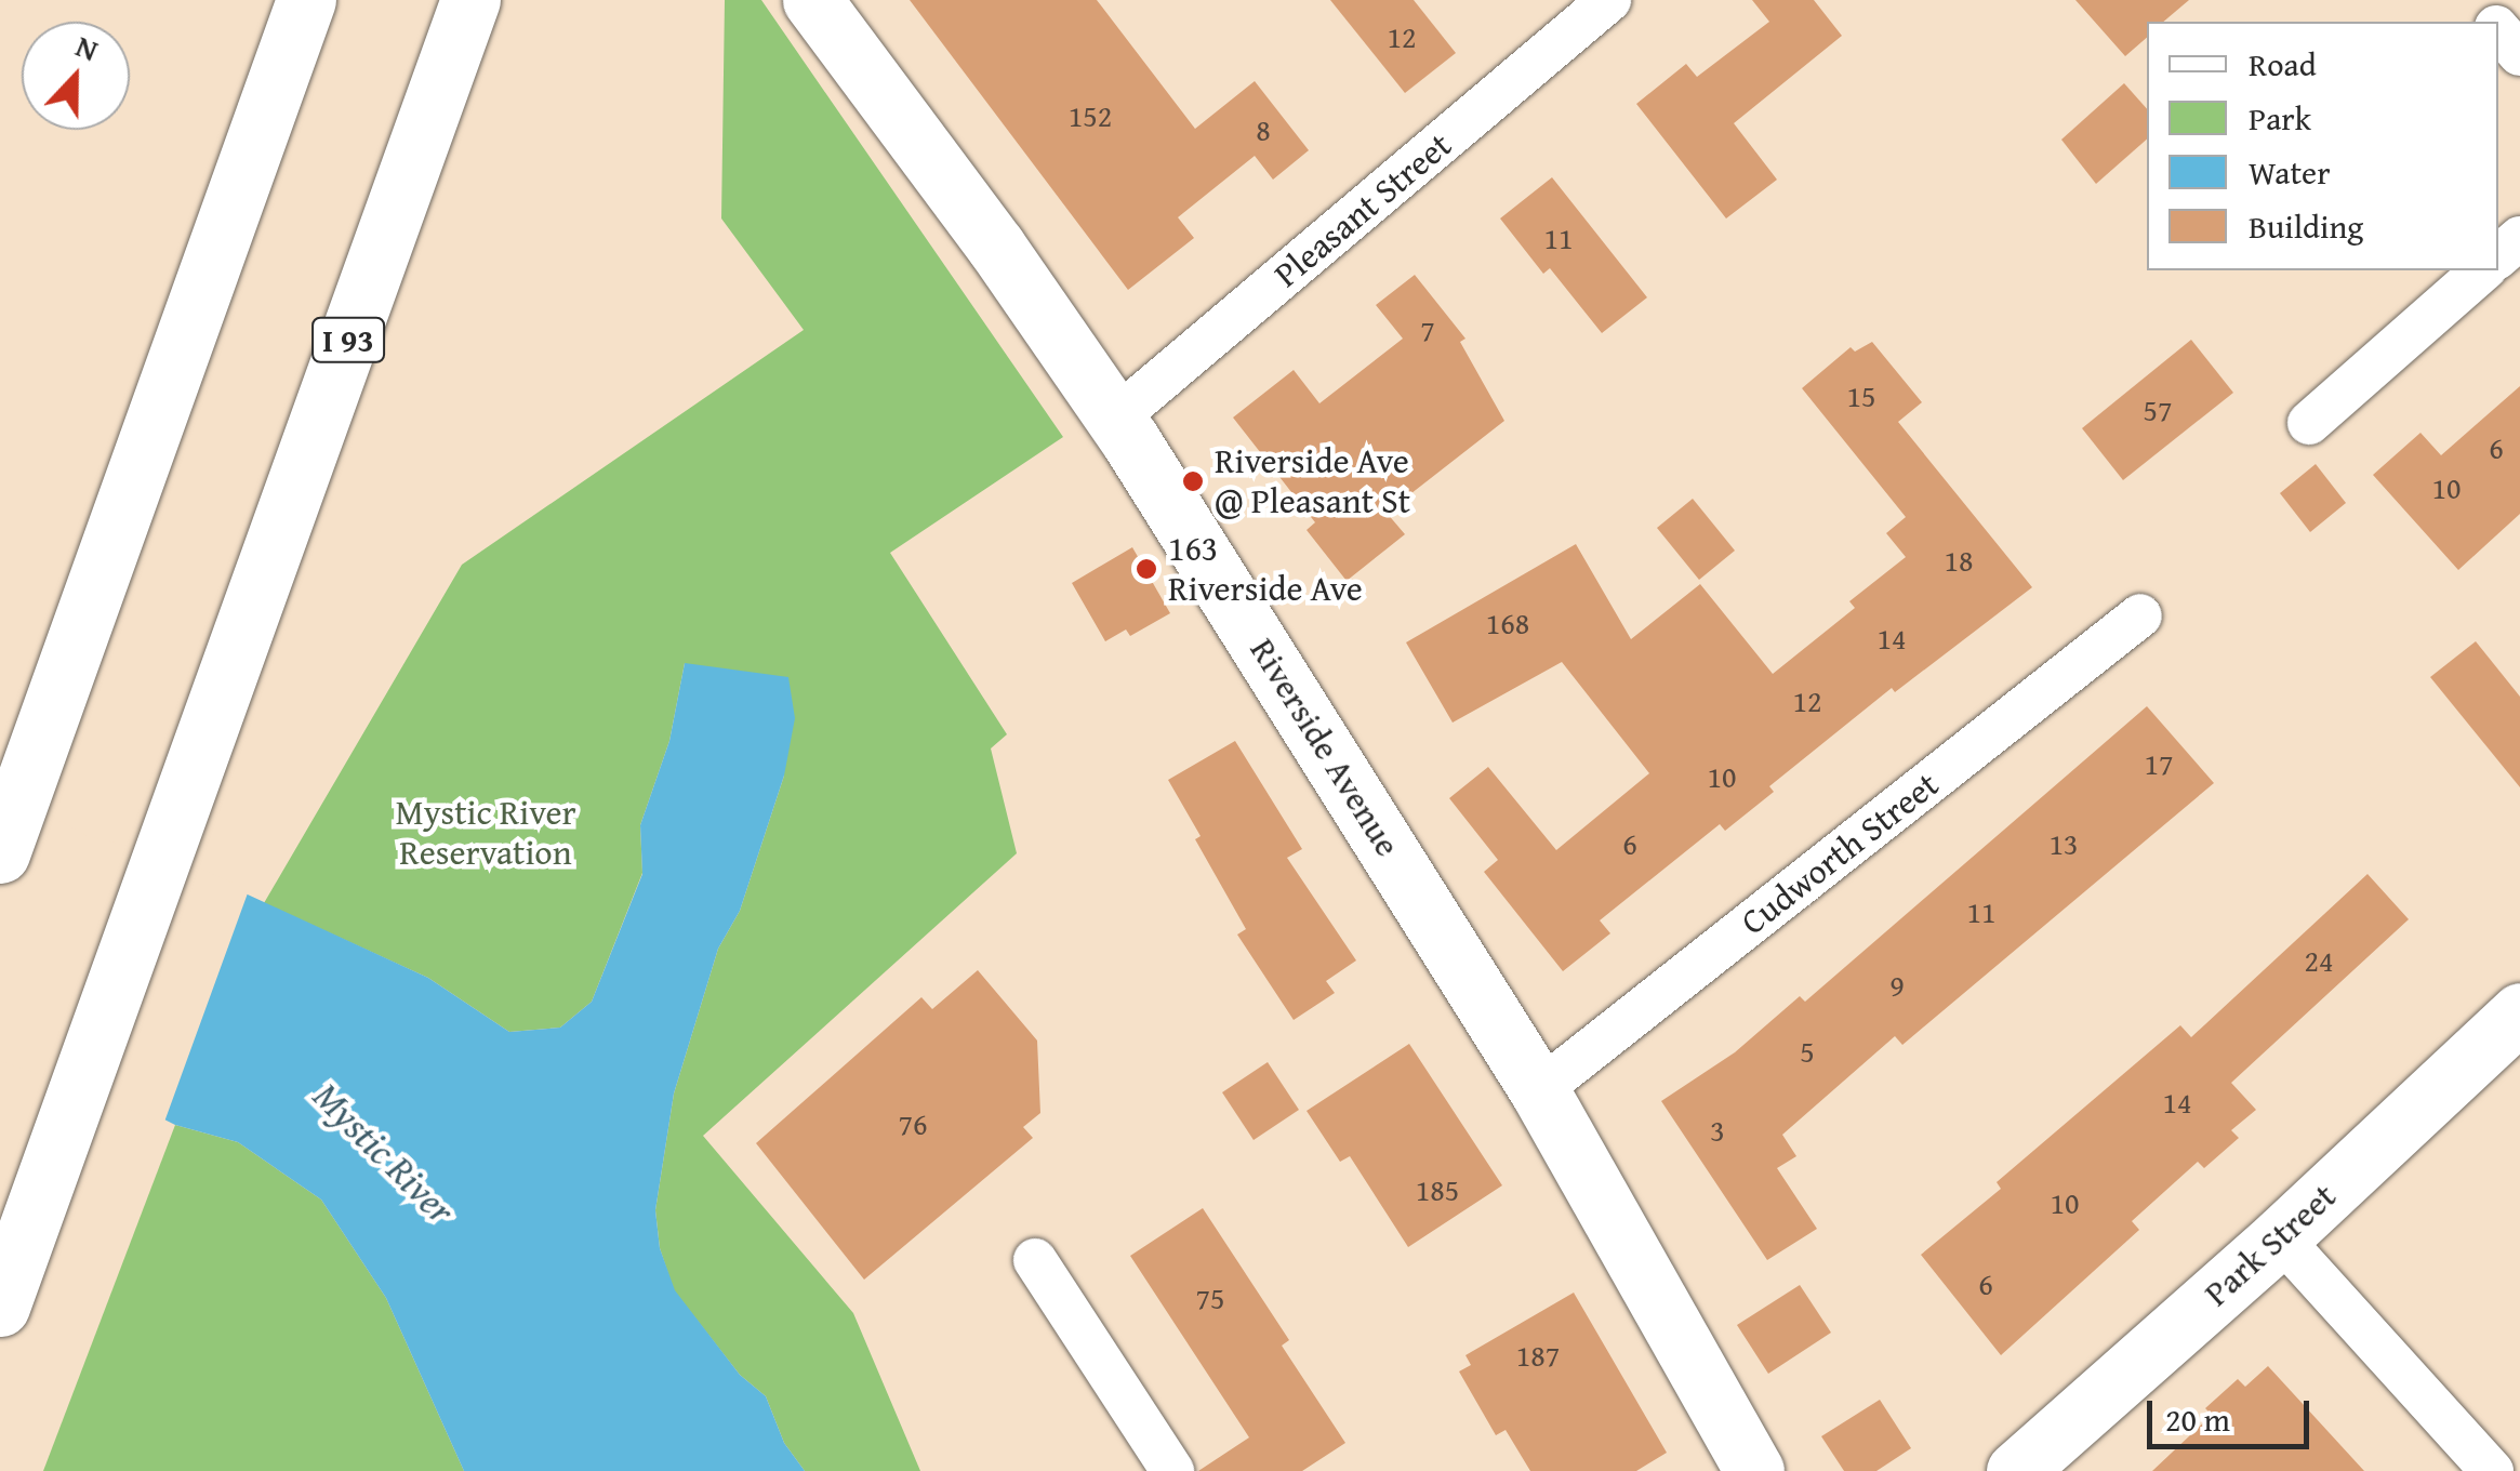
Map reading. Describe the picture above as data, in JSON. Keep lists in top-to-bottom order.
{
  "streets": {
    "main road": ["I 93", "Riverside Avenue", "Park Street"],
    "street": ["Pleasant Street", "Cudworth Street"]
  },
  "crossings": [
    ["Pleasant Street", "Riverside Avenue"],
    ["Riverside Avenue", "Cudworth Street"]
  ],
  "water": ["Mystic River"],
  "parks": ["Mystic River Reservation"],
  "places": ["Riverside Ave @ Pleasant St", "163 Riverside Ave"],
  "house_numbers": [
    "12",
    "152",
    "8",
    "11",
    "7",
    "15",
    "57",
    "6",
    "10",
    "18",
    "168",
    "14",
    "12",
    "17",
    "10",
    "6",
    "13",
    "11",
    "24",
    "9",
    "5",
    "14",
    "76",
    "3",
    "185",
    "10",
    "6",
    "75",
    "187"
  ],
  "legend": [
    "Road",
    "Park",
    "Water",
    "Building"
  ],
  "scale_bar": "20 m",
  "north": "top"
}
